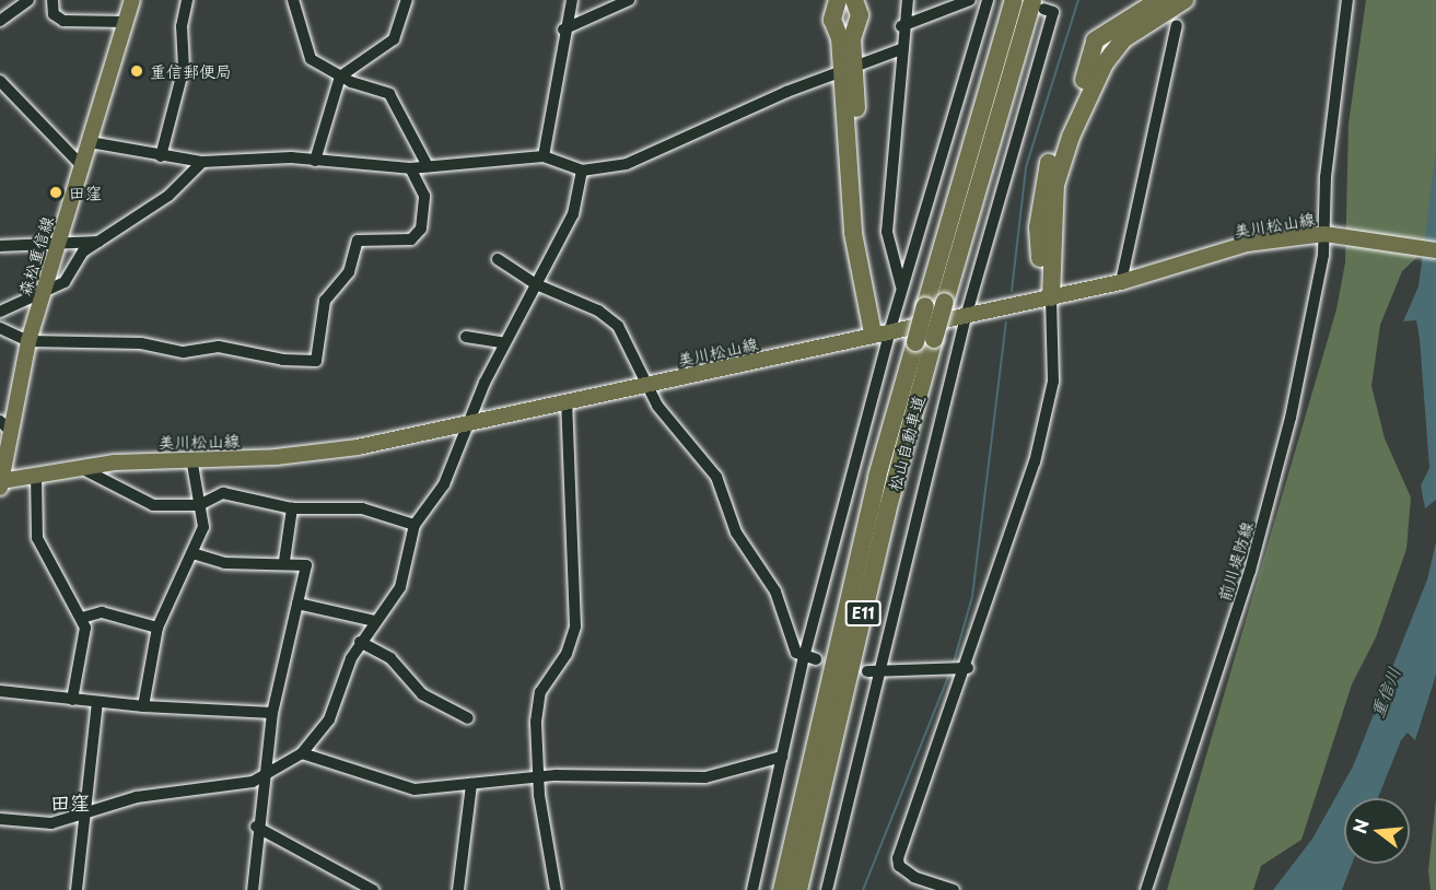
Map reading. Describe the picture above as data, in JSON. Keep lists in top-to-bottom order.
{
  "streets": {
    "highway": ["松山自動車道", "E11"],
    "main road": ["美川松山線", "森松重信線"],
    "street": ["前川堤防線"]
  },
  "crossings": [
    ["美川松山線", "森松重信線"],
    ["美川松山線", "前川堤防線"]
  ],
  "districts": ["田窪"],
  "water": ["重信川"],
  "places": ["重信郵便局", "田窪"],
  "north": "left"
}
